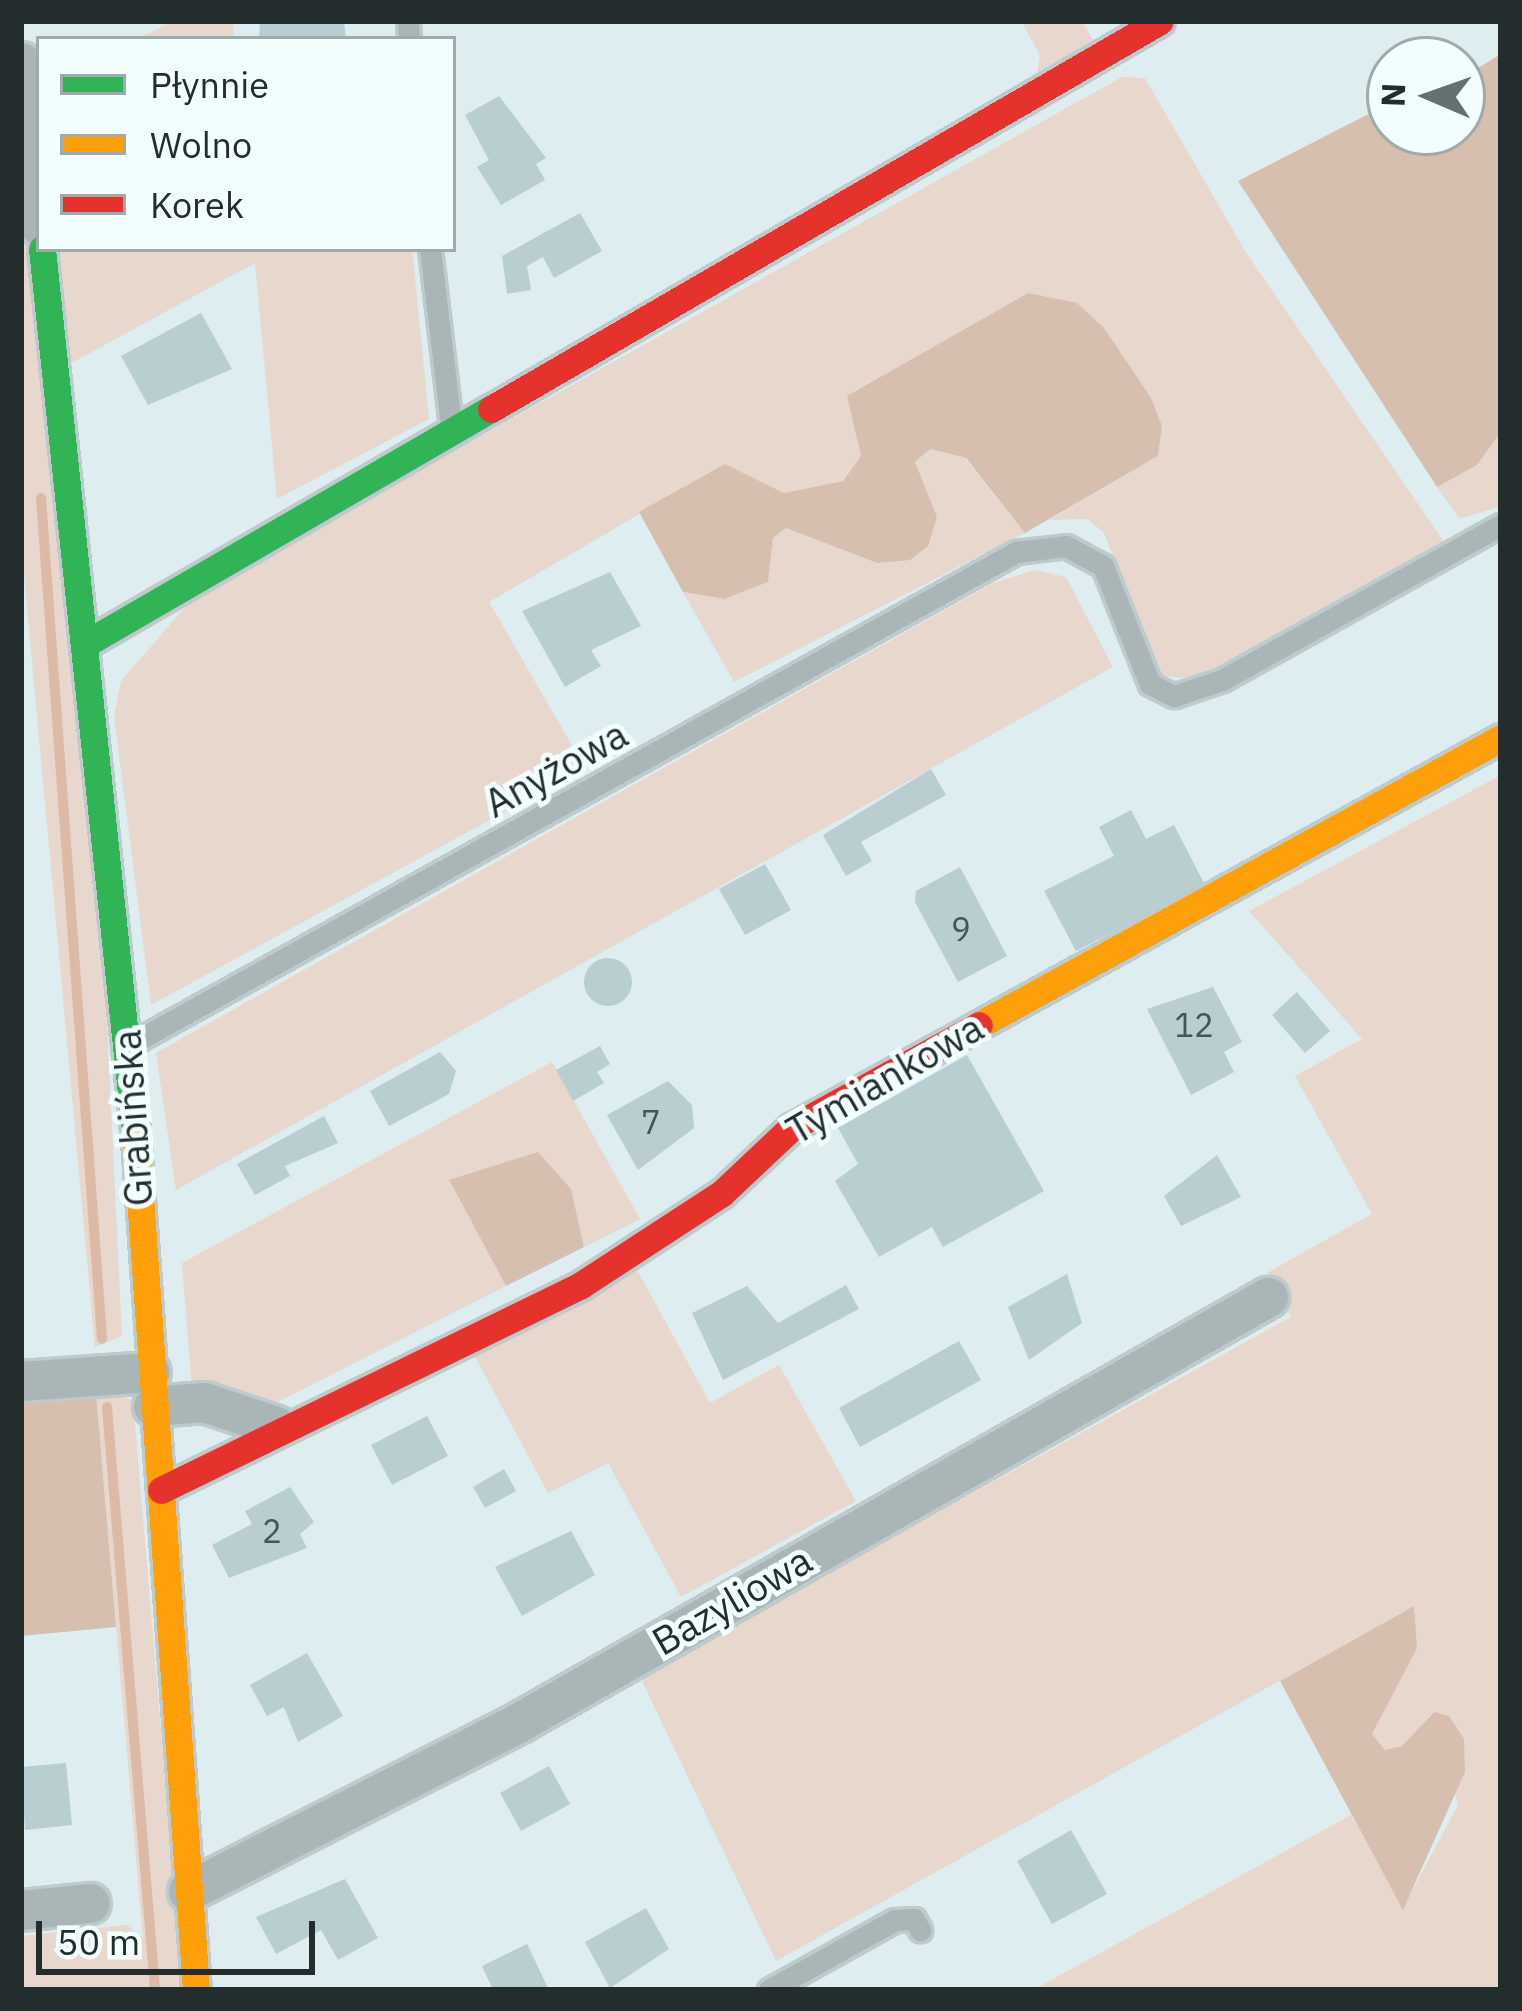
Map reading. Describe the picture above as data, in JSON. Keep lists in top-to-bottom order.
{
  "streets": {
    "street": ["Tymiankowa", "Grabińska", "Bazyliowa"],
    "lane": ["Anyżowa"]
  },
  "crossings": [
    ["Anyżowa", "Grabińska"],
    ["Tymiankowa", "Grabińska"],
    ["Grabińska", "Bazyliowa"]
  ],
  "house_numbers": [
    "9",
    "12",
    "7",
    "2"
  ],
  "legend": ["Płynnie", "Wolno", "Korek"],
  "scale_bar": "50 m",
  "north": "left"
}
